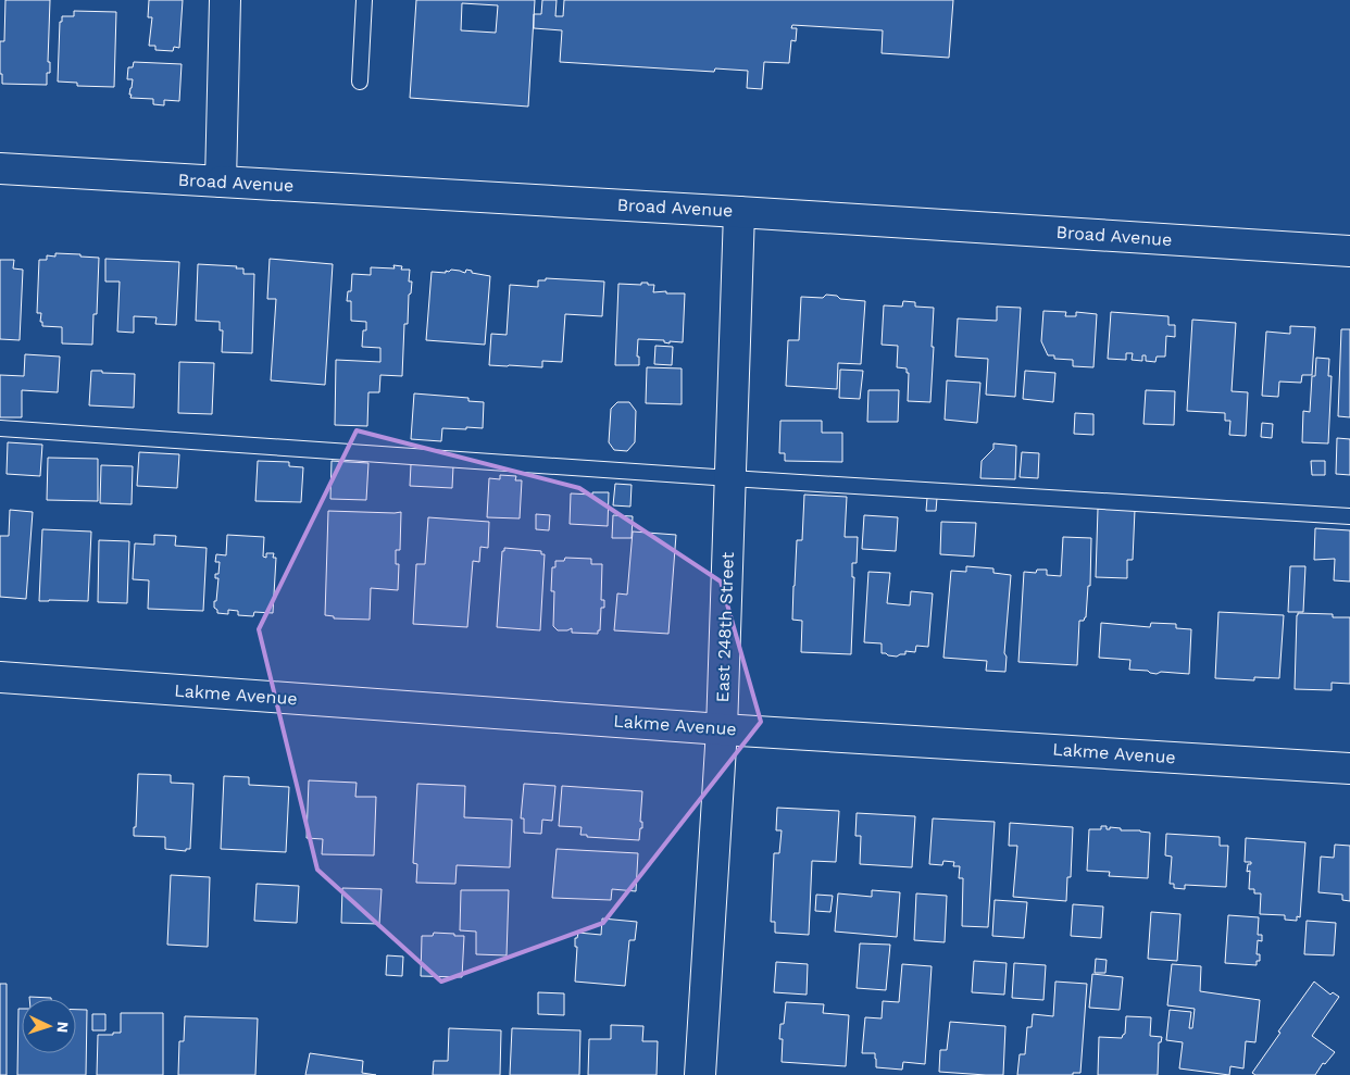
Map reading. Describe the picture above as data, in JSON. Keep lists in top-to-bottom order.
{
  "streets": {
    "street": ["Broad Avenue", "East 248th Street", "Lakme Avenue"]
  },
  "crossings": [
    ["Broad Avenue", "East 248th Street"],
    ["East 248th Street", "Lakme Avenue"]
  ],
  "north": "right"
}
